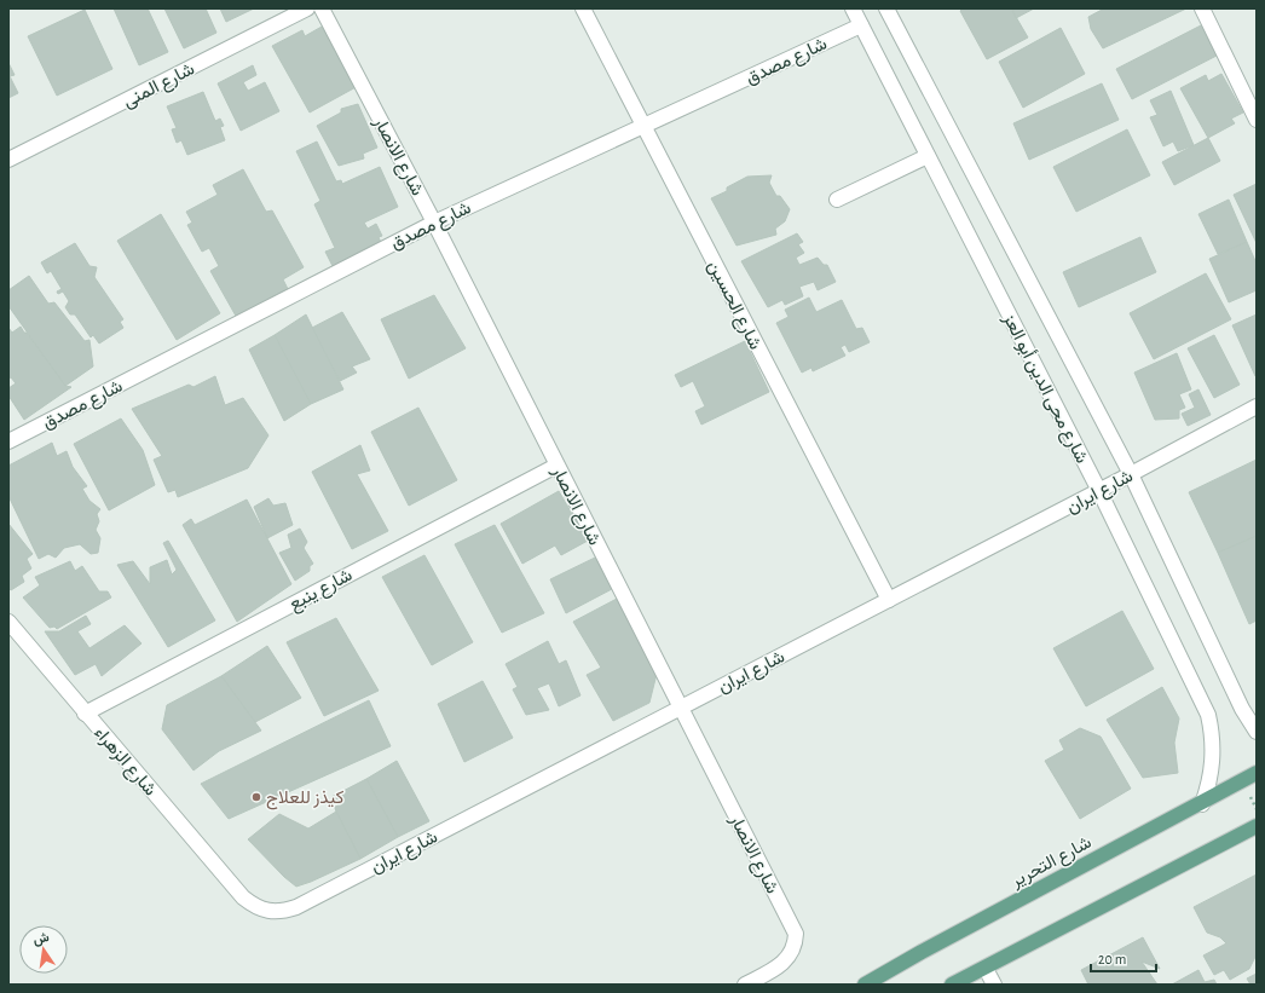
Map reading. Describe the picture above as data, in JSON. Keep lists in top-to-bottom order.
{
  "streets": {
    "main road": ["شارع التحرير"],
    "street": [
      "شارع مصدق",
      "شارع المنى",
      "شارع الانصار",
      "شارع الحسين",
      "شارع محى الدين أبو العز",
      "شارع ايران",
      "شارع ينبع",
      "شارع الزهراء"
    ]
  },
  "crossings": [
    ["شارع مصدق", "شارع الانصار"],
    ["شارع مصدق", "شارع الحسين"],
    ["شارع مصدق", "شارع محى الدين أبو العز"],
    ["شارع الانصار", "شارع ايران"],
    ["شارع الانصار", "شارع ينبع"],
    ["شارع الحسين", "شارع ايران"],
    ["شارع محى الدين أبو العز", "شارع ايران"],
    ["شارع محى الدين أبو العز", "شارع التحرير"],
    ["شارع ايران", "شارع الزهراء"],
    ["شارع ينبع", "شارع الزهراء"]
  ],
  "places": ["كيذز للعلاج"],
  "scale_bar": "20 m",
  "north": "top"
}
